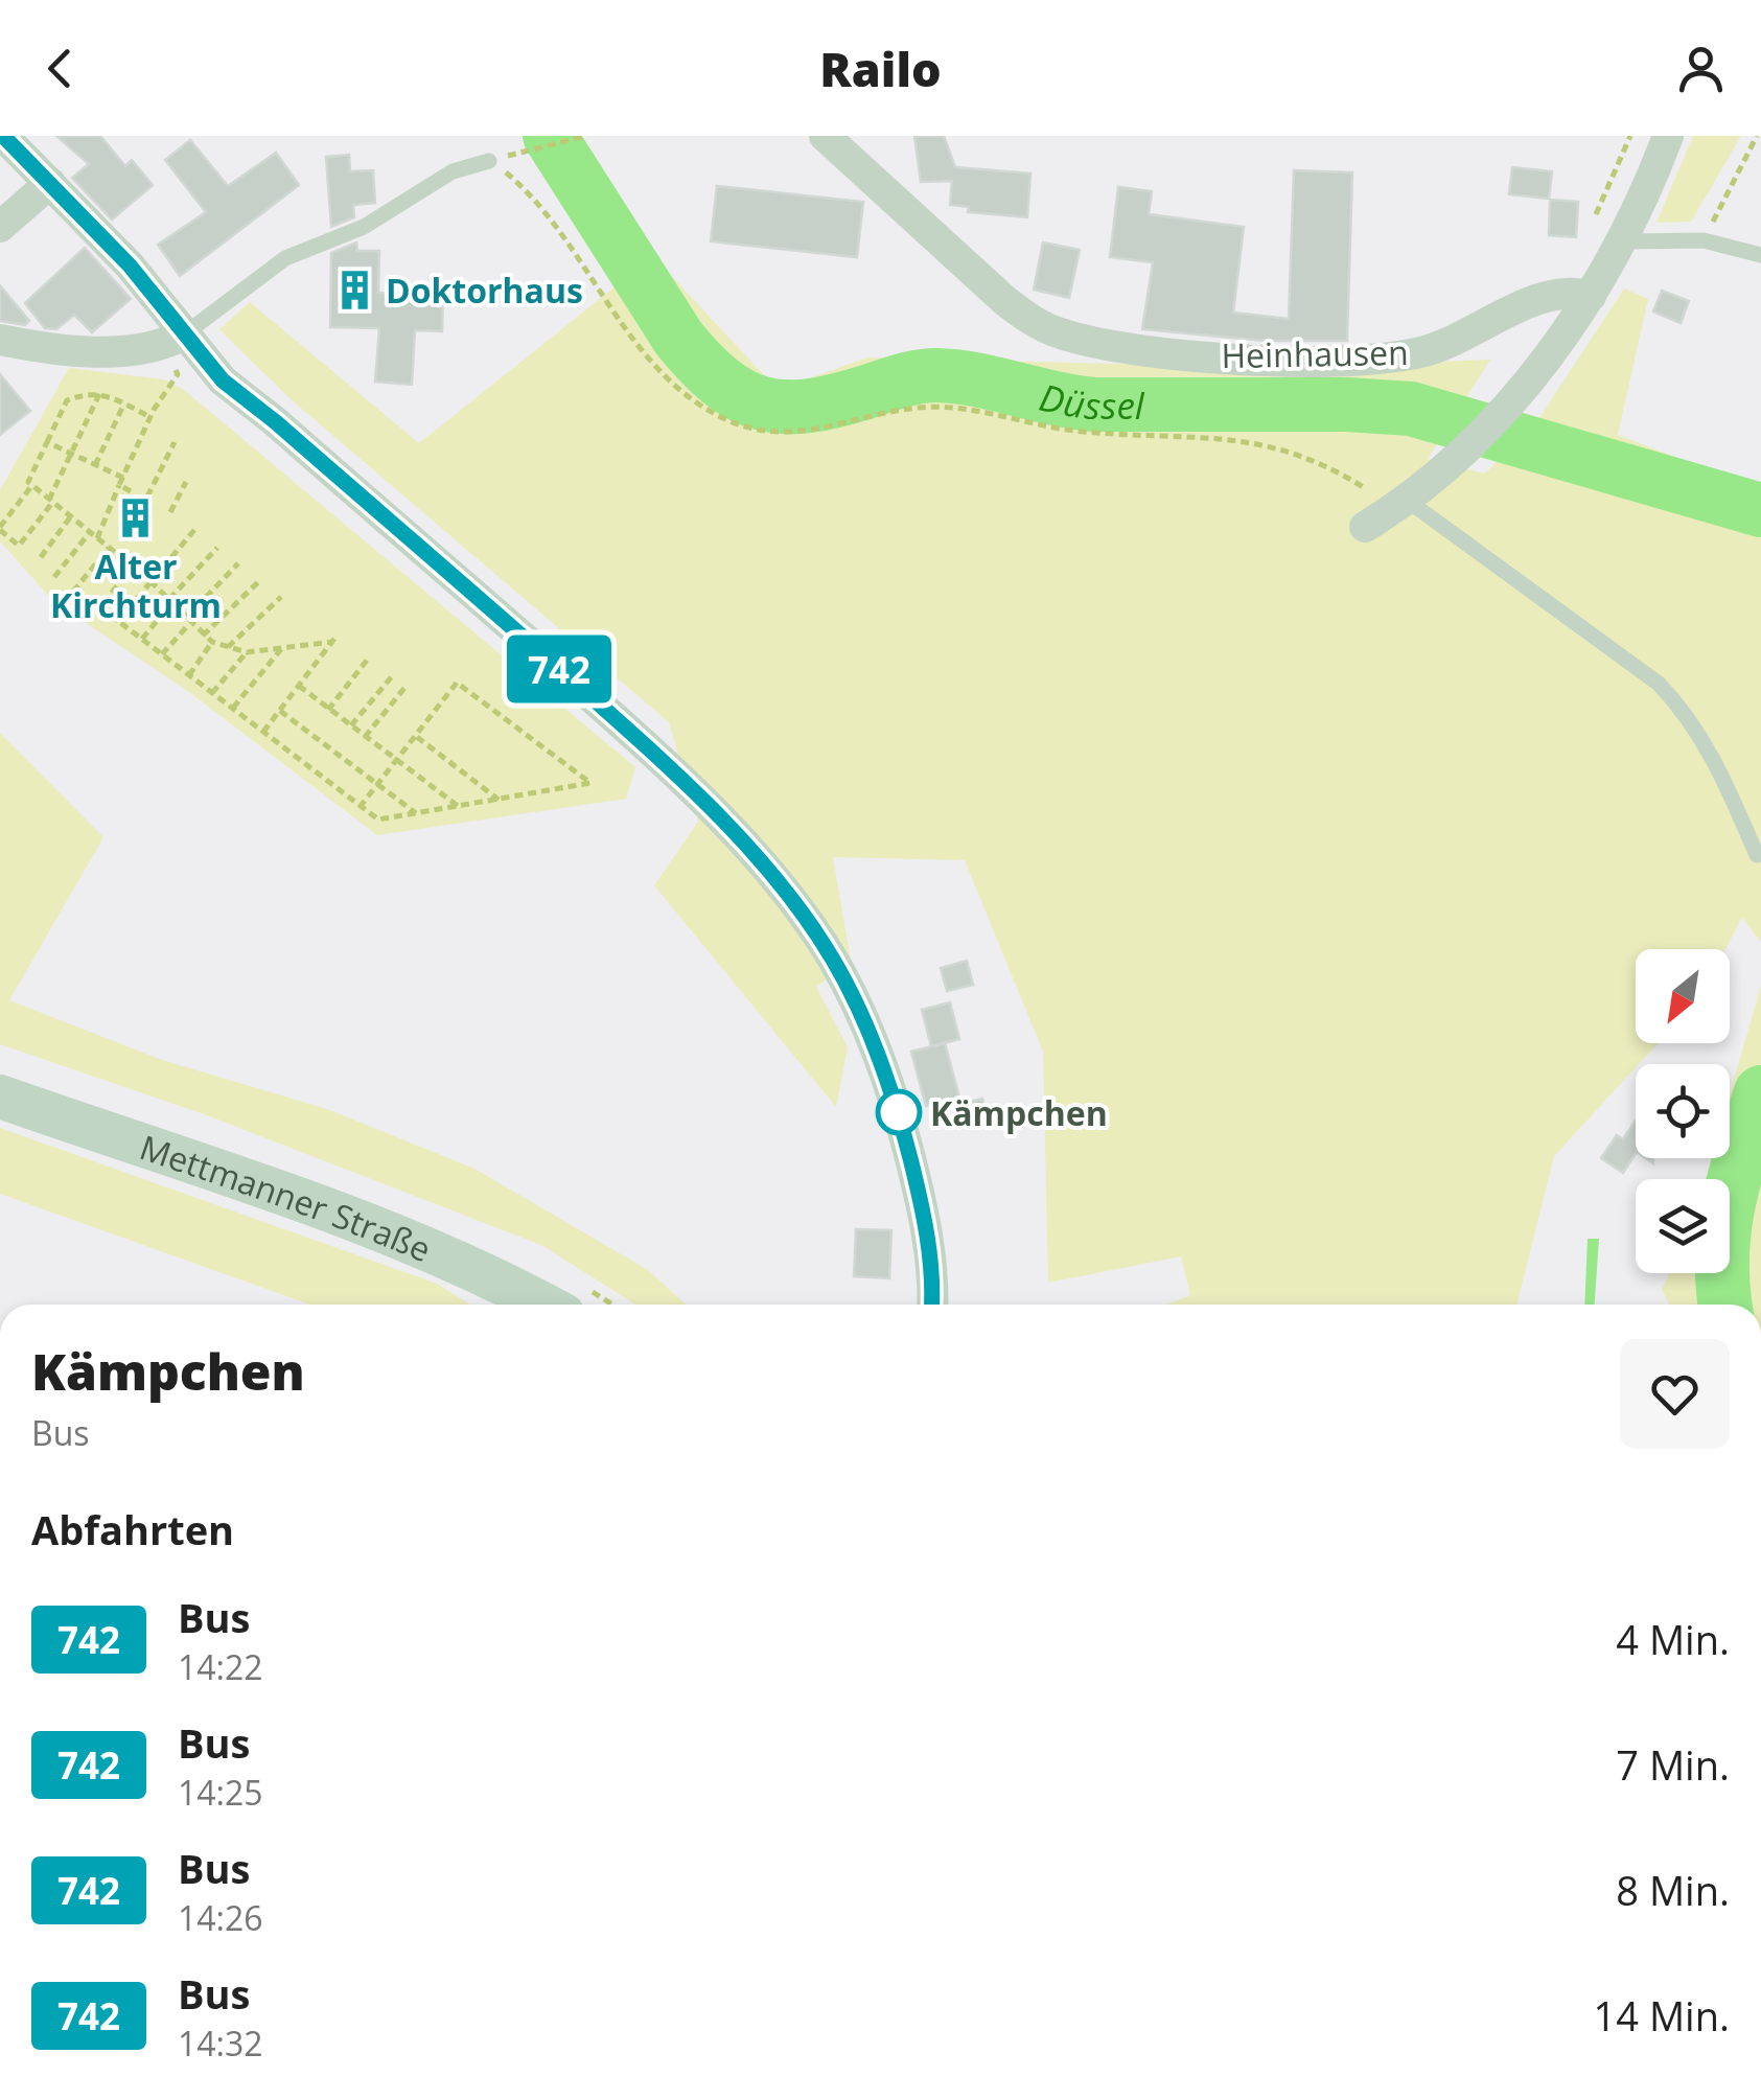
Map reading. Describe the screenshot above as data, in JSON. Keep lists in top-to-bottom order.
{
  "streets": {
    "main road": ["Mettmanner Straße"],
    "street": ["Heinhausen"]
  },
  "water": ["Düssel"],
  "places": {
    "building": ["Doktorhaus", "Alter Kirchturm"],
    "other": ["Kämpchen"]
  },
  "lines": ["bus line 742"],
  "north": "bottom left",
  "page": {
    "header": "Railo",
    "on_map": "742",
    "heading": [
      ["Kämpchen", "Bus"],
      "Abfahrten"
    ],
    "list": [
      {
        "mark": "742",
        "name": "Bus",
        "note": "14:22",
        "value": "4 Min."
      },
      {
        "mark": "742",
        "name": "Bus",
        "note": "14:25",
        "value": "7 Min."
      },
      {
        "mark": "742",
        "name": "Bus",
        "note": "14:26",
        "value": "8 Min."
      },
      {
        "mark": "742",
        "name": "Bus",
        "note": "14:32",
        "value": "14 Min."
      }
    ]
  }
}
